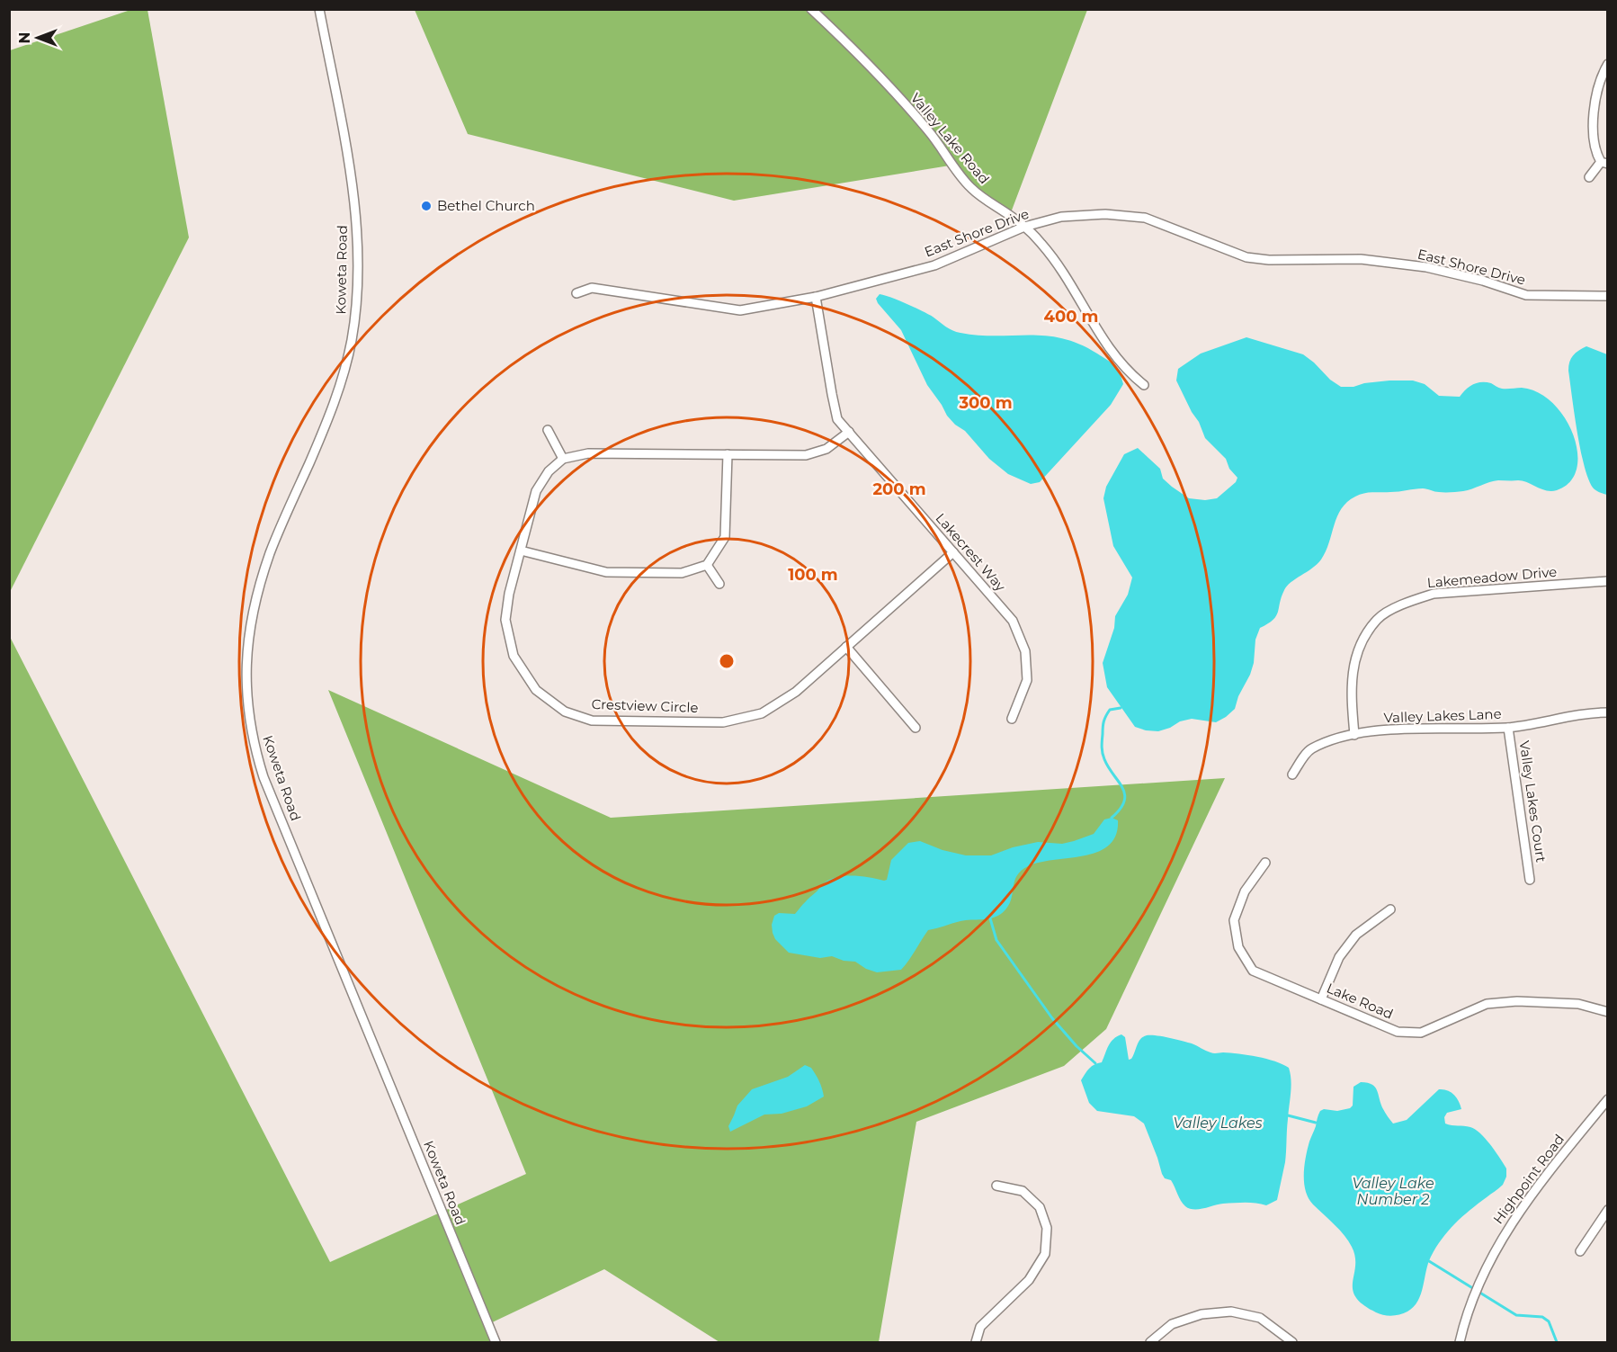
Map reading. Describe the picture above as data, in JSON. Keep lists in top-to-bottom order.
{
  "streets": {
    "street": [
      "Valley Lake Road",
      "East Shore Drive",
      "Koweta Road",
      "Lakecrest Way",
      "Lakemeadow Drive",
      "Crestview Circle",
      "Valley Lakes Lane",
      "Valley Lakes Court",
      "Lake Road",
      "Highpoint Road"
    ]
  },
  "crossings": [
    ["Valley Lake Road", "East Shore Drive"],
    ["East Shore Drive", "Lakecrest Way"],
    ["Lakecrest Way", "Crestview Circle"],
    ["Lakemeadow Drive", "Valley Lakes Lane"],
    ["Valley Lakes Lane", "Valley Lakes Court"]
  ],
  "water": ["Valley Lakes", "Valley Lake Number 2"],
  "places": ["Bethel Church"],
  "north": "left",
  "rings": [
    "400 m",
    "300 m",
    "200 m",
    "100 m"
  ]
}
